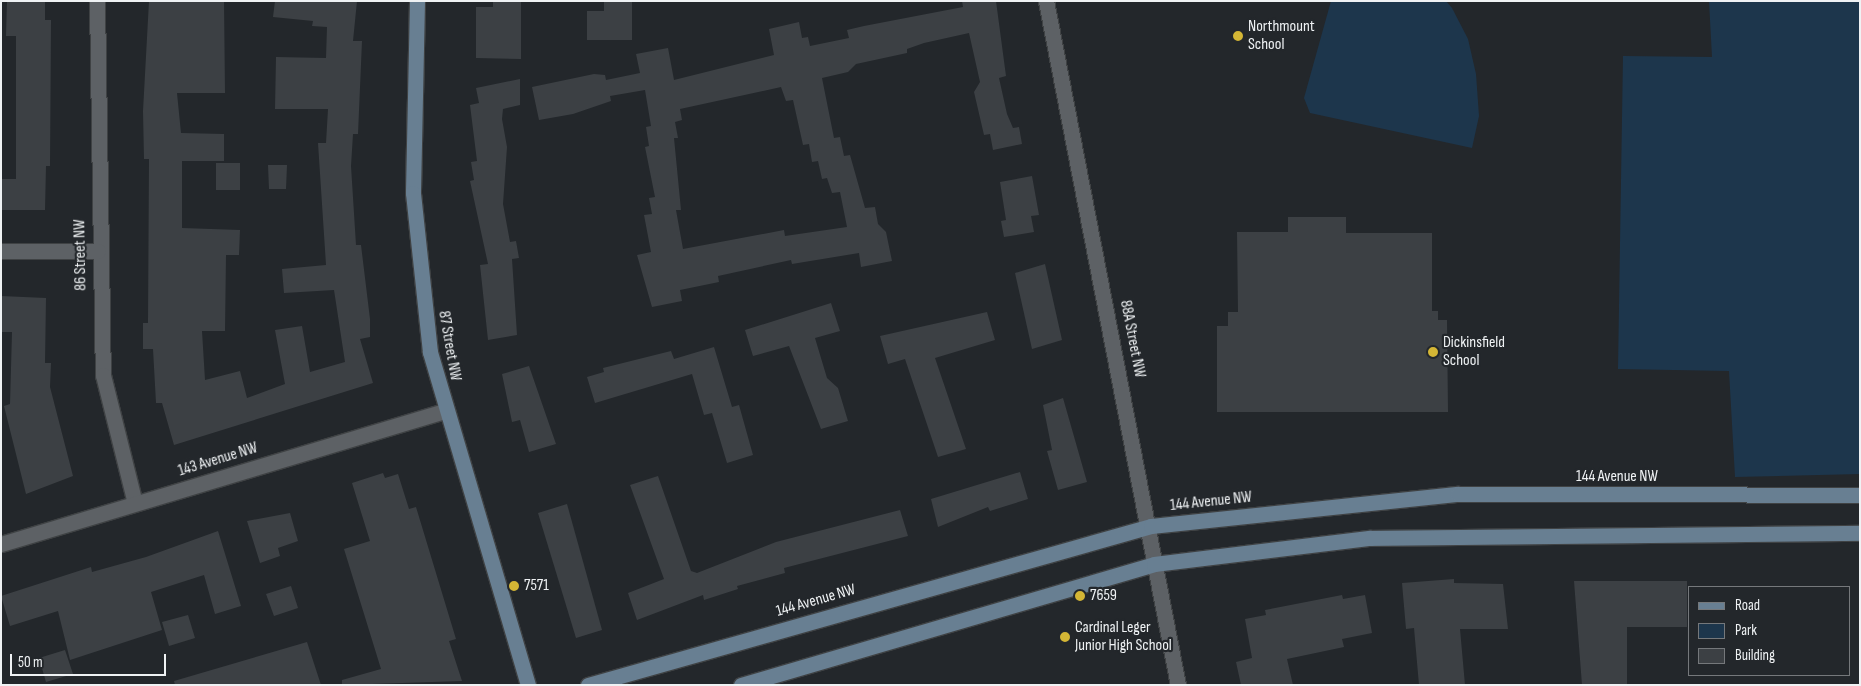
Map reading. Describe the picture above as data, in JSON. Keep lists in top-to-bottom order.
{
  "streets": {
    "street": [
      "86 Street NW",
      "88A Street NW",
      "87 Street NW",
      "143 Avenue NW",
      "144 Avenue NW"
    ]
  },
  "crossings": [
    ["86 Street NW", "143 Avenue NW"],
    ["88A Street NW", "144 Avenue NW"],
    ["87 Street NW", "143 Avenue NW"]
  ],
  "places": [
    "Northmount School",
    "Dickinsfield School",
    "7571",
    "7659",
    "Cardinal Leger Junior High School"
  ],
  "legend": ["Road", "Park", "Building"],
  "scale_bar": "50 m"
}
